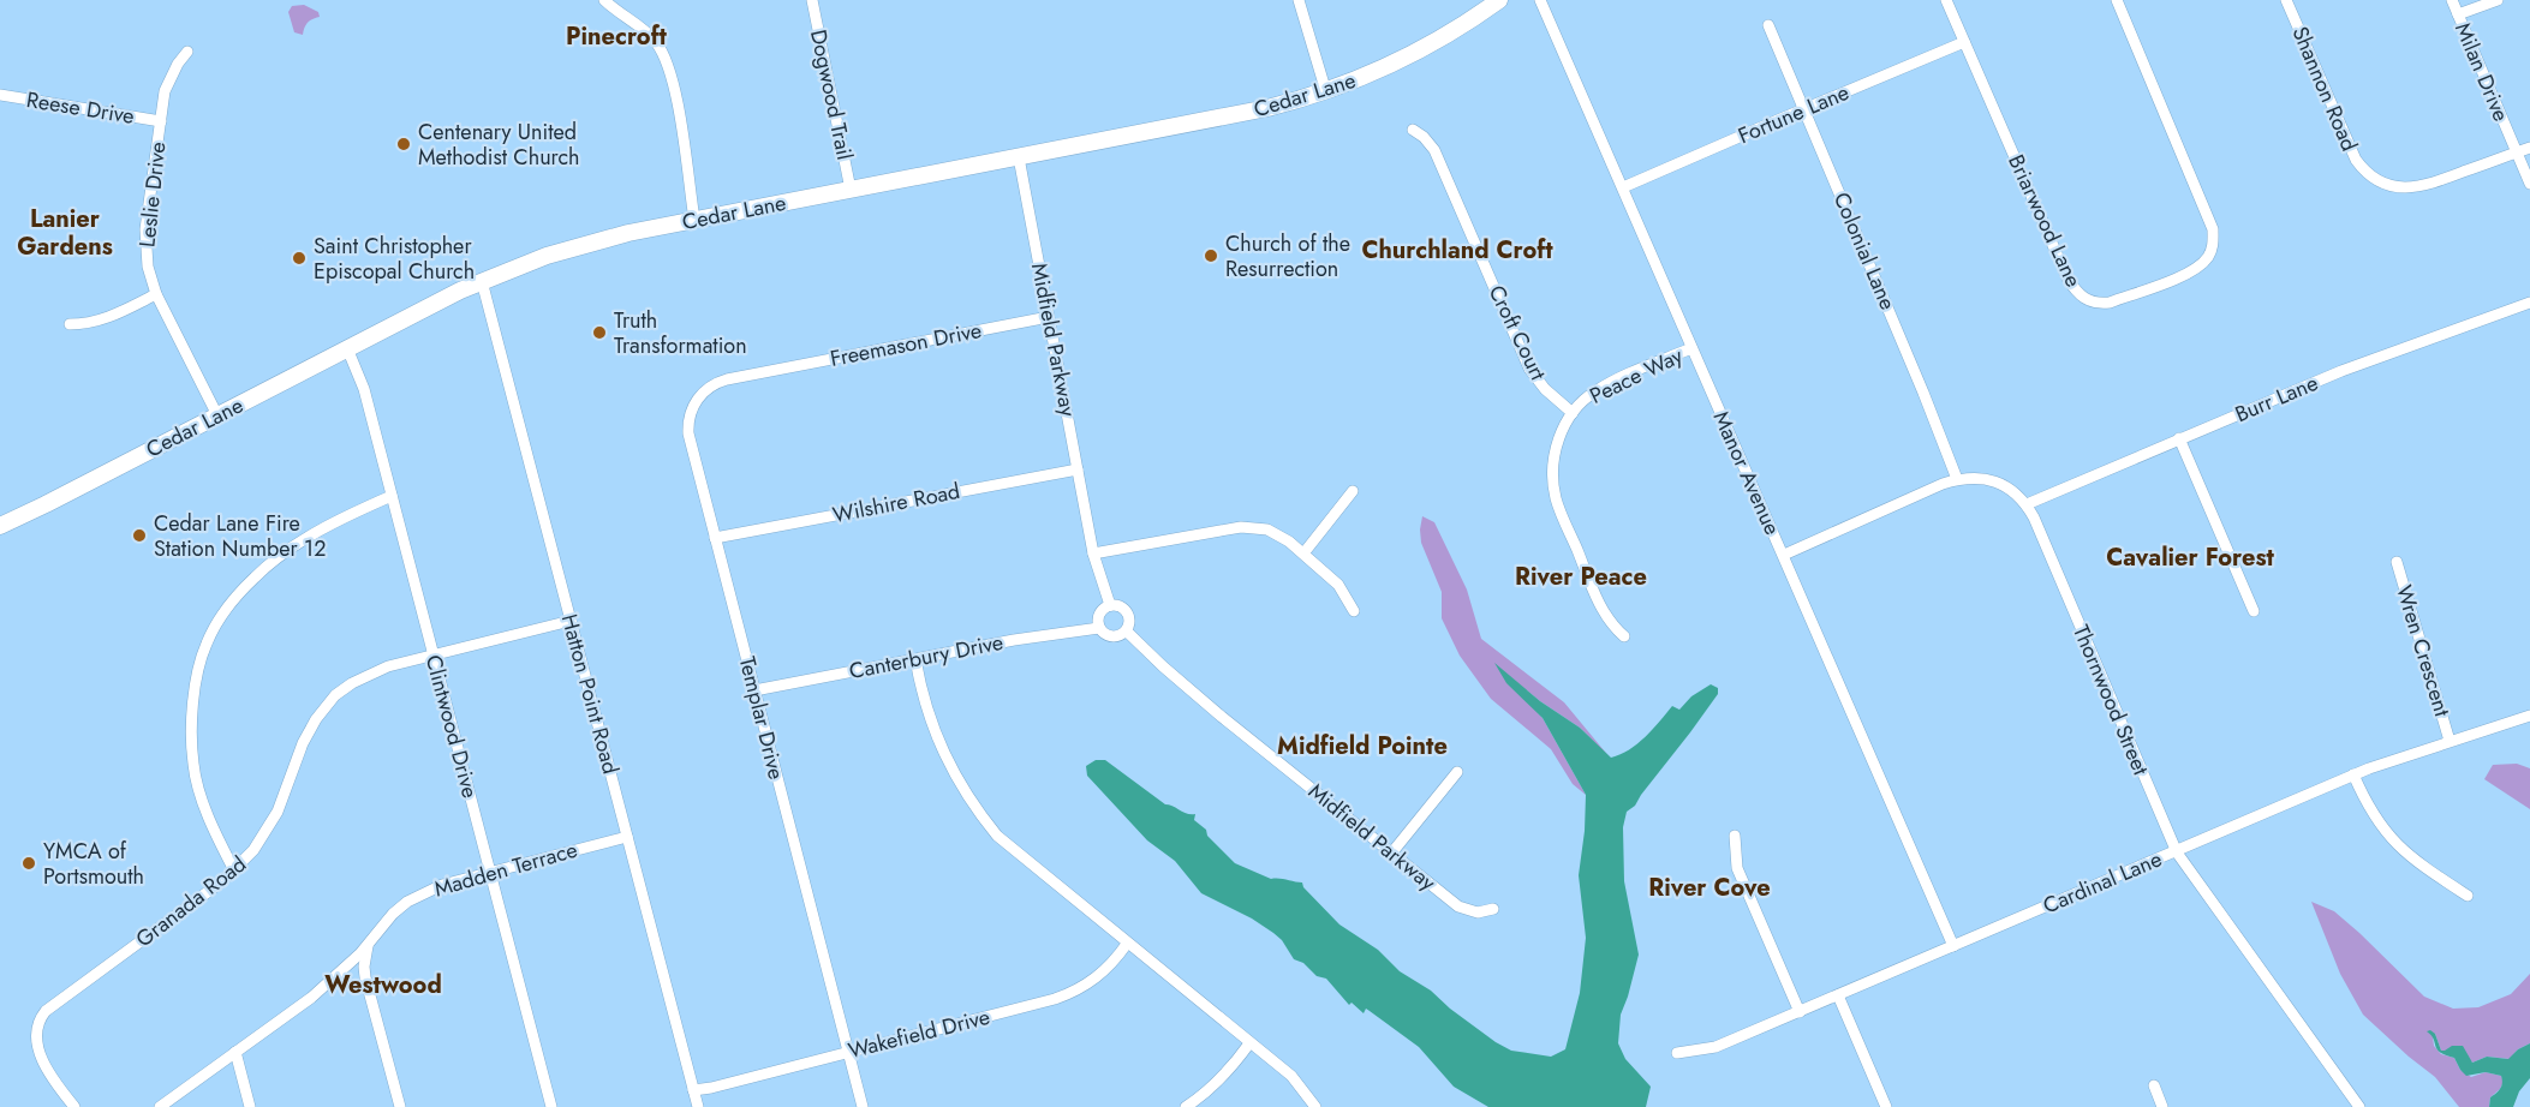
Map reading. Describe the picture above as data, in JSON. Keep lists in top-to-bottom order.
{
  "streets": {
    "main road": ["Cedar Lane"],
    "street": [
      "Milan Drive",
      "Shannon Road",
      "Dogwood Trail",
      "Reese Drive",
      "Fortune Lane",
      "Leslie Drive",
      "Briarwood Lane",
      "Colonial Lane",
      "Croft Court",
      "Midfield Parkway",
      "Freemason Drive",
      "Peace Way",
      "Burr Lane",
      "Manor Avenue",
      "Wilshire Road",
      "Wren Crescent",
      "Canterbury Drive",
      "Hatton Point Road",
      "Thornwood Street",
      "Templar Drive",
      "Clintwood Drive",
      "Madden Terrace",
      "Cardinal Lane",
      "Granada Road",
      "Wakefield Drive"
    ]
  },
  "crossings": [
    ["Milan Drive", "Shannon Road"],
    ["Dogwood Trail", "Cedar Lane"],
    ["Cedar Lane", "Leslie Drive"],
    ["Cedar Lane", "Midfield Parkway"],
    ["Cedar Lane", "Hatton Point Road"],
    ["Cedar Lane", "Clintwood Drive"],
    ["Reese Drive", "Leslie Drive"],
    ["Fortune Lane", "Briarwood Lane"],
    ["Fortune Lane", "Colonial Lane"],
    ["Fortune Lane", "Manor Avenue"],
    ["Croft Court", "Peace Way"],
    ["Midfield Parkway", "Freemason Drive"],
    ["Midfield Parkway", "Wilshire Road"],
    ["Midfield Parkway", "Canterbury Drive"],
    ["Freemason Drive", "Templar Drive"],
    ["Peace Way", "Manor Avenue"],
    ["Burr Lane", "Thornwood Street"],
    ["Manor Avenue", "Cardinal Lane"],
    ["Wilshire Road", "Templar Drive"],
    ["Wren Crescent", "Cardinal Lane"],
    ["Canterbury Drive", "Templar Drive"],
    ["Hatton Point Road", "Madden Terrace"],
    ["Hatton Point Road", "Granada Road"],
    ["Hatton Point Road", "Wakefield Drive"],
    ["Thornwood Street", "Cardinal Lane"],
    ["Templar Drive", "Wakefield Drive"],
    ["Clintwood Drive", "Madden Terrace"],
    ["Clintwood Drive", "Granada Road"]
  ],
  "districts": [
    "Pinecroft",
    "Lanier Gardens",
    "Churchland Croft",
    "Cavalier Forest",
    "River Peace",
    "Midfield Pointe",
    "River Cove",
    "Westwood"
  ],
  "places": [
    "Centenary United Methodist Church",
    "Church of the Resurrection",
    "Saint Christopher Episcopal Church",
    "Truth Transformation",
    "Cedar Lane Fire Station Number 12",
    "YMCA of Portsmouth"
  ]
}
